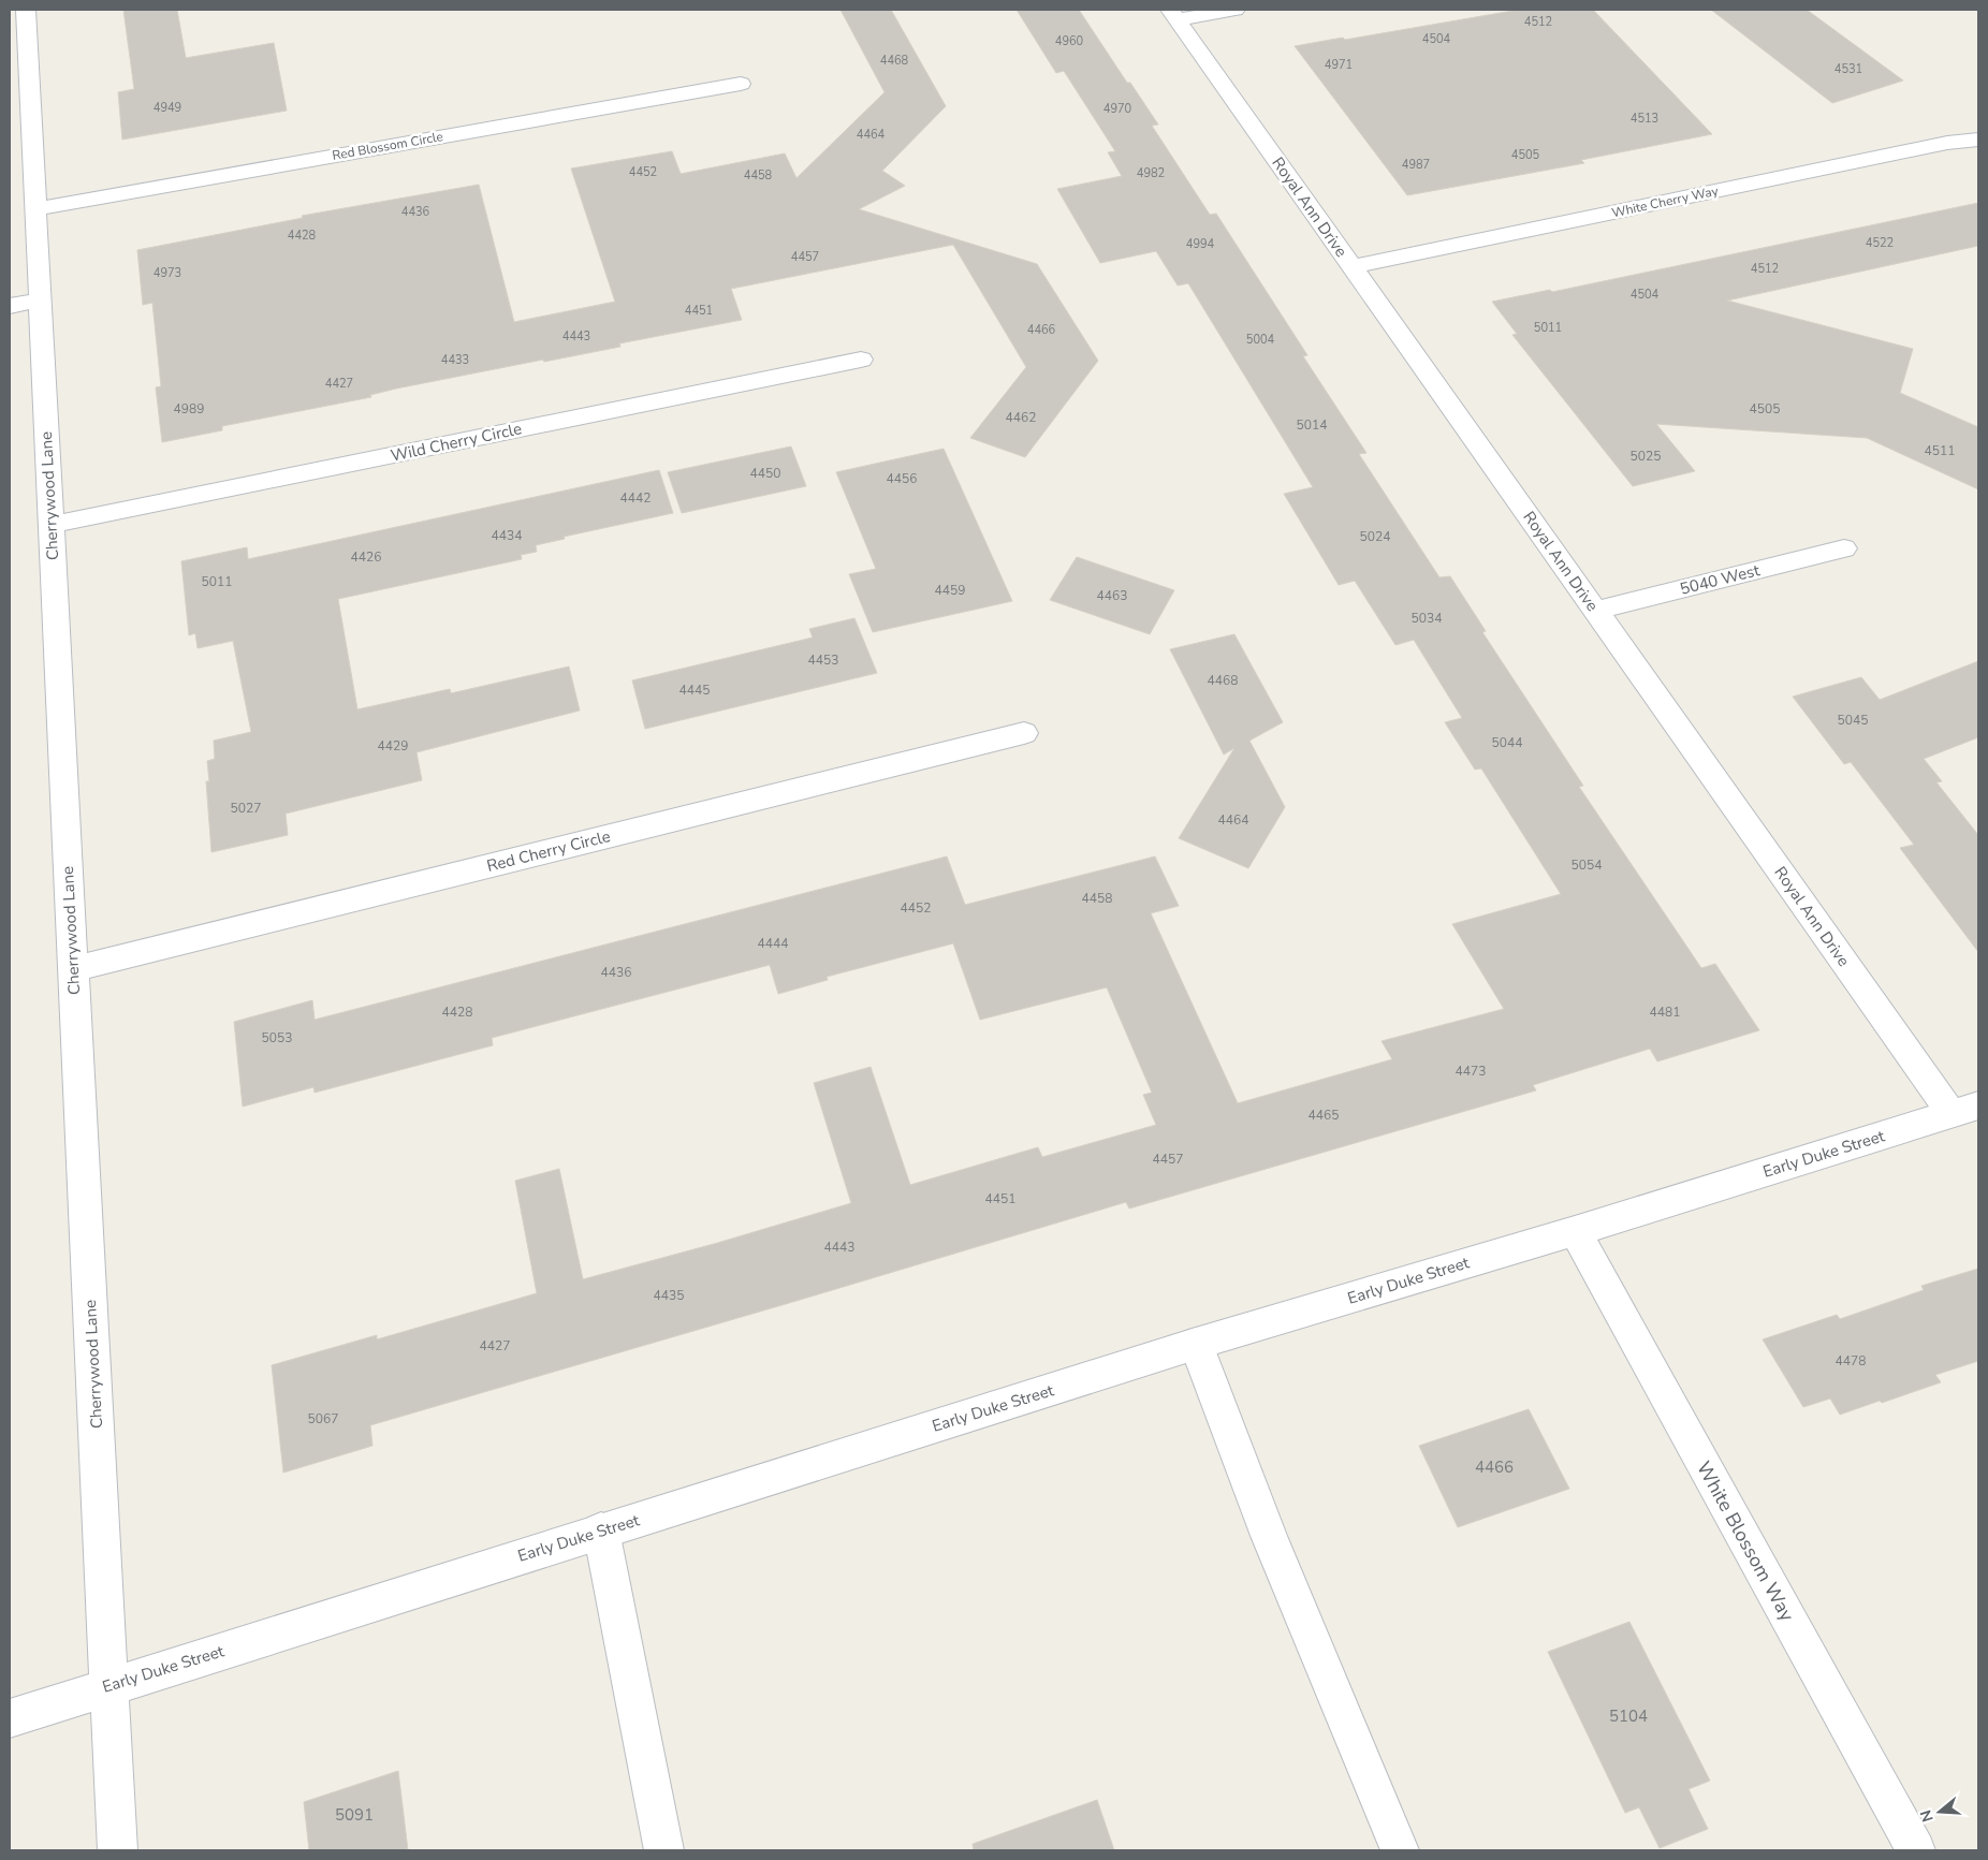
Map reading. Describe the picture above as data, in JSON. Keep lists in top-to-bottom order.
{
  "streets": {
    "street": [
      "Red Blossom Circle",
      "White Cherry Way",
      "Royal Ann Drive",
      "Wild Cherry Circle",
      "Cherrywood Lane",
      "5040 West",
      "Red Cherry Circle",
      "Early Duke Street",
      "White Blossom Way"
    ]
  },
  "crossings": [
    ["Red Blossom Circle", "Cherrywood Lane"],
    ["White Cherry Way", "Royal Ann Drive"],
    ["Royal Ann Drive", "5040 West"],
    ["Royal Ann Drive", "Early Duke Street"],
    ["Wild Cherry Circle", "Cherrywood Lane"],
    ["Cherrywood Lane", "Red Cherry Circle"],
    ["Cherrywood Lane", "Early Duke Street"],
    ["Early Duke Street", "White Blossom Way"]
  ],
  "house_numbers": [
    "4512",
    "4504",
    "4960",
    "4468",
    "4971",
    "4531",
    "4949",
    "4970",
    "4513",
    "4464",
    "4505",
    "4987",
    "4452",
    "4982",
    "4458",
    "4436",
    "4428",
    "4522",
    "4994",
    "4457",
    "4512",
    "4973",
    "4504",
    "4451",
    "5011",
    "4466",
    "4443",
    "5004",
    "4433",
    "4427",
    "4989",
    "4505",
    "4462",
    "5014",
    "4511",
    "5025",
    "4450",
    "4456",
    "4442",
    "4434",
    "5024",
    "4426",
    "5011",
    "4459",
    "4463",
    "5034",
    "4453",
    "4468",
    "4445",
    "5045",
    "5044",
    "4429",
    "5027",
    "4464",
    "5054",
    "4458",
    "4452",
    "4444",
    "4436",
    "4428",
    "4481",
    "5053",
    "4473",
    "4465",
    "4457",
    "4451",
    "4443",
    "4435",
    "4427",
    "4478",
    "5067",
    "4466",
    "5104",
    "5091"
  ],
  "north": "left"
}
